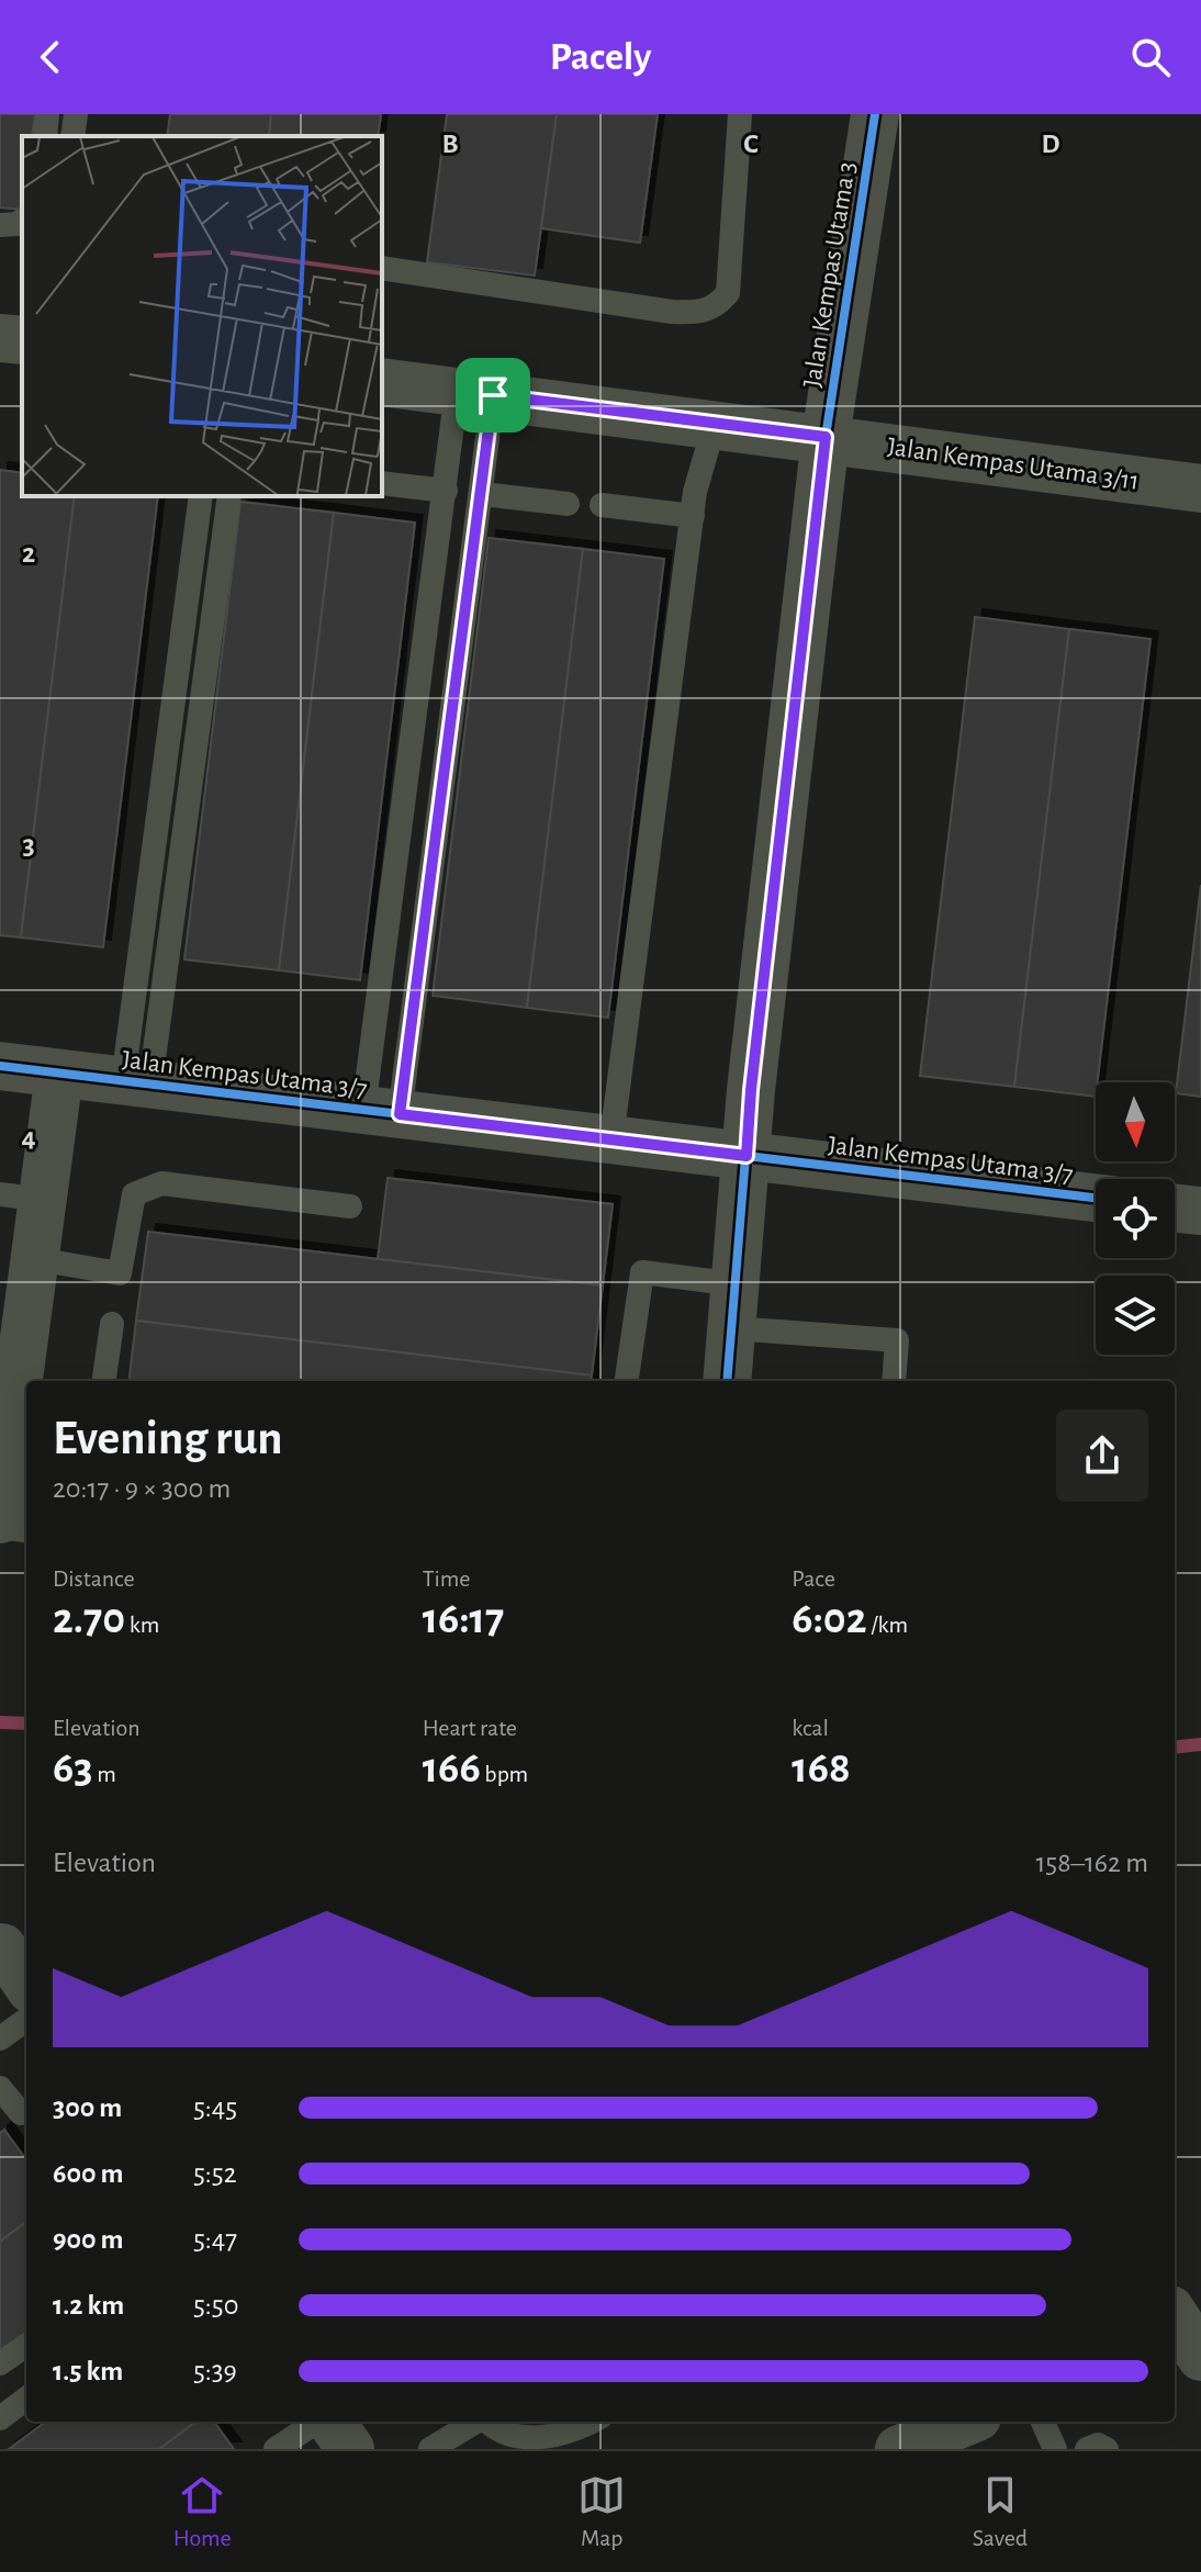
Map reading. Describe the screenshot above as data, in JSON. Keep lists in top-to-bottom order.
{
  "streets": {
    "street": ["Jalan Kempas Utama 3", "Jalan Kempas Utama 3/11", "Jalan Kempas Utama 3/7"]
  },
  "crossings": [
    ["Jalan Kempas Utama 3", "Jalan Kempas Utama 3/11"],
    ["Jalan Kempas Utama 3", "Jalan Kempas Utama 3/7"]
  ],
  "north": "bottom",
  "page": {
    "header": "Pacely",
    "heading": ["Evening run", "20:17 · 9 × 300 m"],
    "stats": [
      ["Distance", "2.70 km"],
      ["Time", "16:17"],
      ["Pace", "6:02 /km"],
      ["Elevation", "63 m"],
      ["Heart rate", "166 bpm"],
      ["kcal", "168"]
    ],
    "chart": ["Elevation", "158–162 m"],
    "list": [
      {
        "name": "300 m",
        "note": "5:45"
      },
      {
        "name": "600 m",
        "note": "5:52"
      },
      {
        "name": "900 m",
        "note": "5:47"
      },
      {
        "name": "1.2 km",
        "note": "5:50"
      },
      {
        "name": "1.5 km",
        "note": "5:39"
      }
    ],
    "tabs": ["Home", "Map", "Saved"]
  },
  "grid": {
    "columns": ["B", "C", "D"],
    "rows": ["2", "3", "4"]
  }
}
